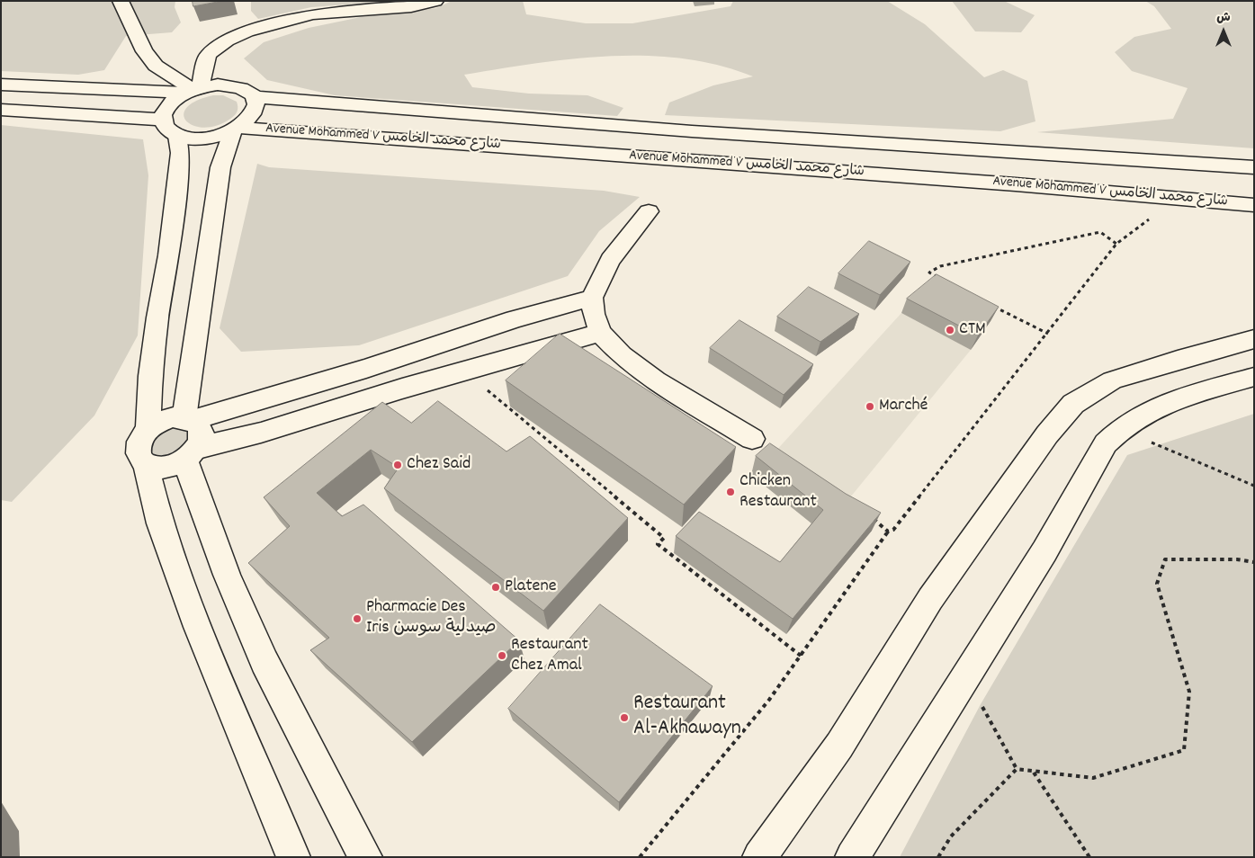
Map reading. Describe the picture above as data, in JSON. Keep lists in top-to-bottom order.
{
  "streets": {
    "street": ["Avenue Mohammed V شارع محمد الخامس"]
  },
  "places": [
    "CTM",
    "Marché",
    "Chez Said",
    "Chicken Restaurant",
    "Platene",
    "Pharmacie Des Iris صيدلية سوسن",
    "Restaurant Chez Amal",
    "Restaurant Al-Akhawayn"
  ],
  "north": "top"
}
